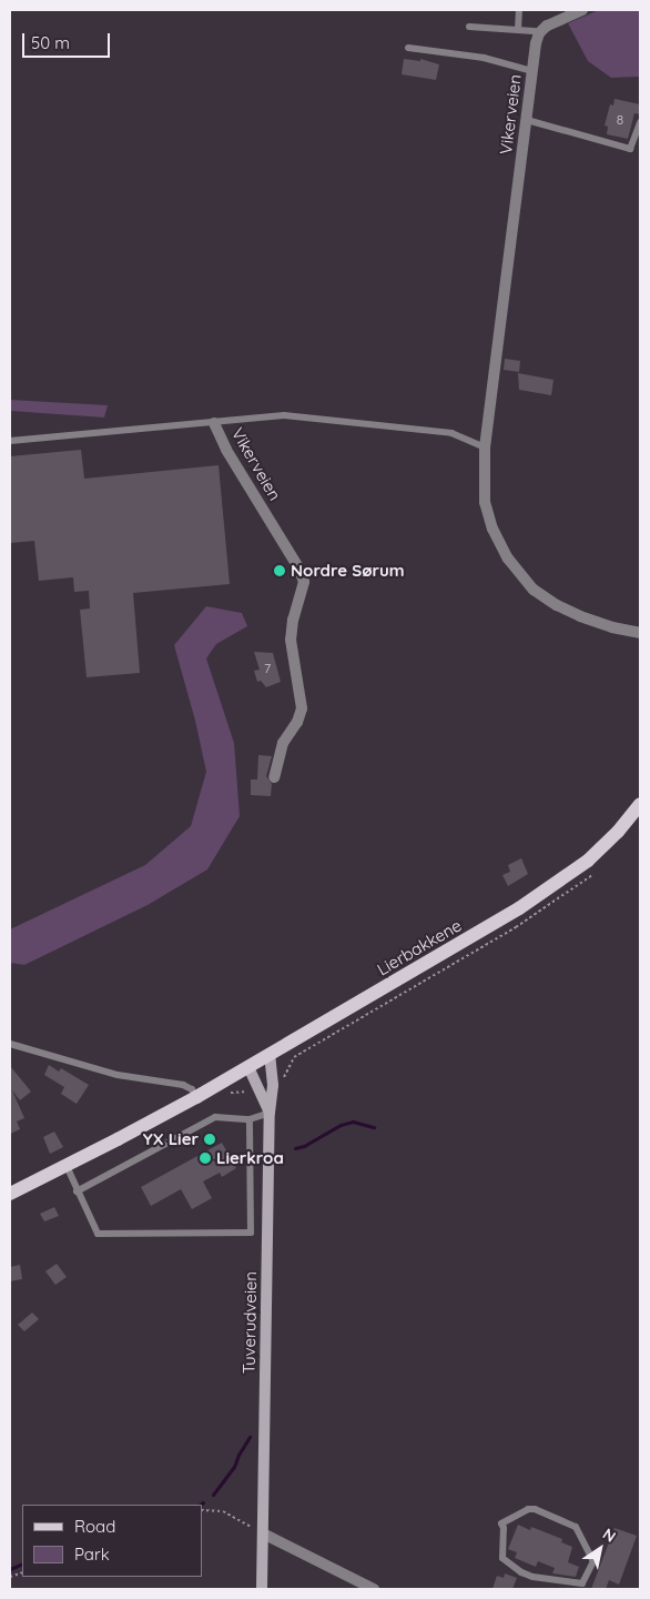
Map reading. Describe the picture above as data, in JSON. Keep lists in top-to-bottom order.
{
  "streets": {
    "main road": ["Lierbakkene", "Tuverudveien"],
    "street": ["Vikerveien"]
  },
  "crossings": [
    ["Lierbakkene", "Tuverudveien"]
  ],
  "places": ["Nordre Sørum", "YX Lier", "Lierkroa"],
  "house_numbers": ["8", "7"],
  "legend": ["Road", "Park"],
  "scale_bar": "50 m",
  "north": "top right"
}
